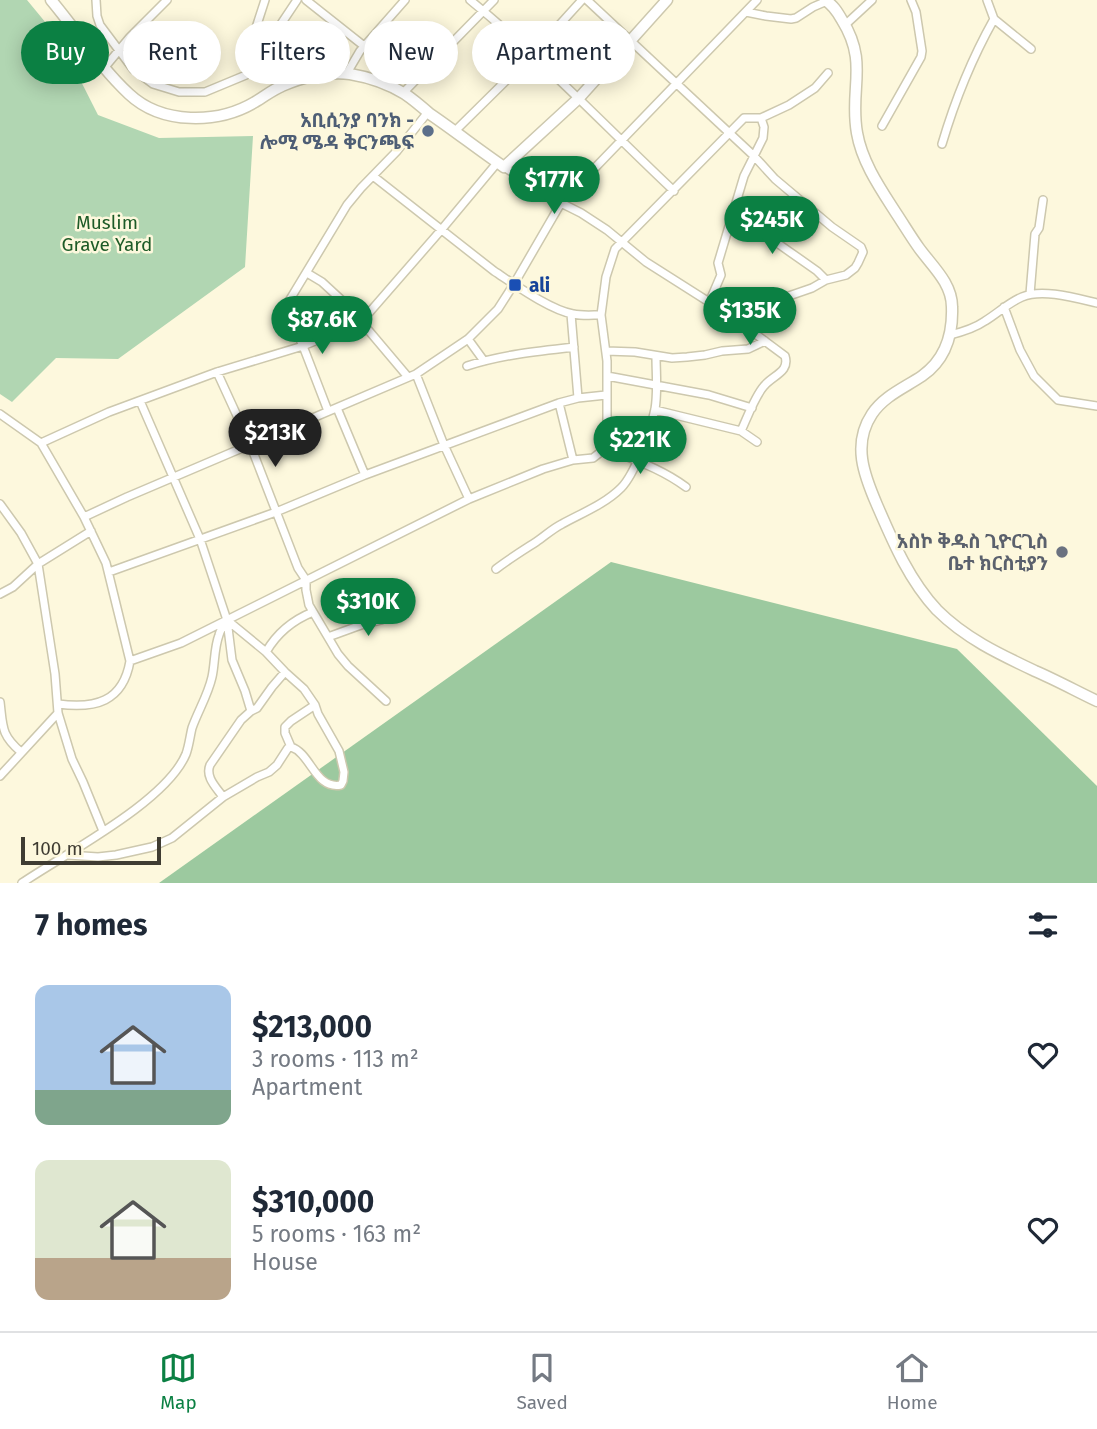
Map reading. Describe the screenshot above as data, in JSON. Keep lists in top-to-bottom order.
{
  "parks": ["Muslim Grave Yard"],
  "places": {
    "other": ["አቢሲንያ ባንክ - ሎሚ ሜዳ ቅርንጫፍ", "አስኮ ቅዱስ ጊዮርጊስ ቤተ ክርስቲያን"],
    "transit": ["ali"]
  },
  "scale_bar": "100 m",
  "page": {
    "chip": [
      "Buy",
      "Rent",
      "Filters",
      "New",
      "Apartment"
    ],
    "price": [
      "$177K",
      "$245K",
      "$135K",
      "$87.6K",
      "$213K",
      "$221K",
      "$310K"
    ],
    "scale": "100 m",
    "heading": "7 homes",
    "list": [
      {
        "name": "$213,000",
        "note": "3 rooms · 113 m² · Apartment"
      },
      {
        "name": "$310,000",
        "note": "5 rooms · 163 m² · House"
      }
    ],
    "tabs": ["Map", "Saved", "Home"]
  }
}
